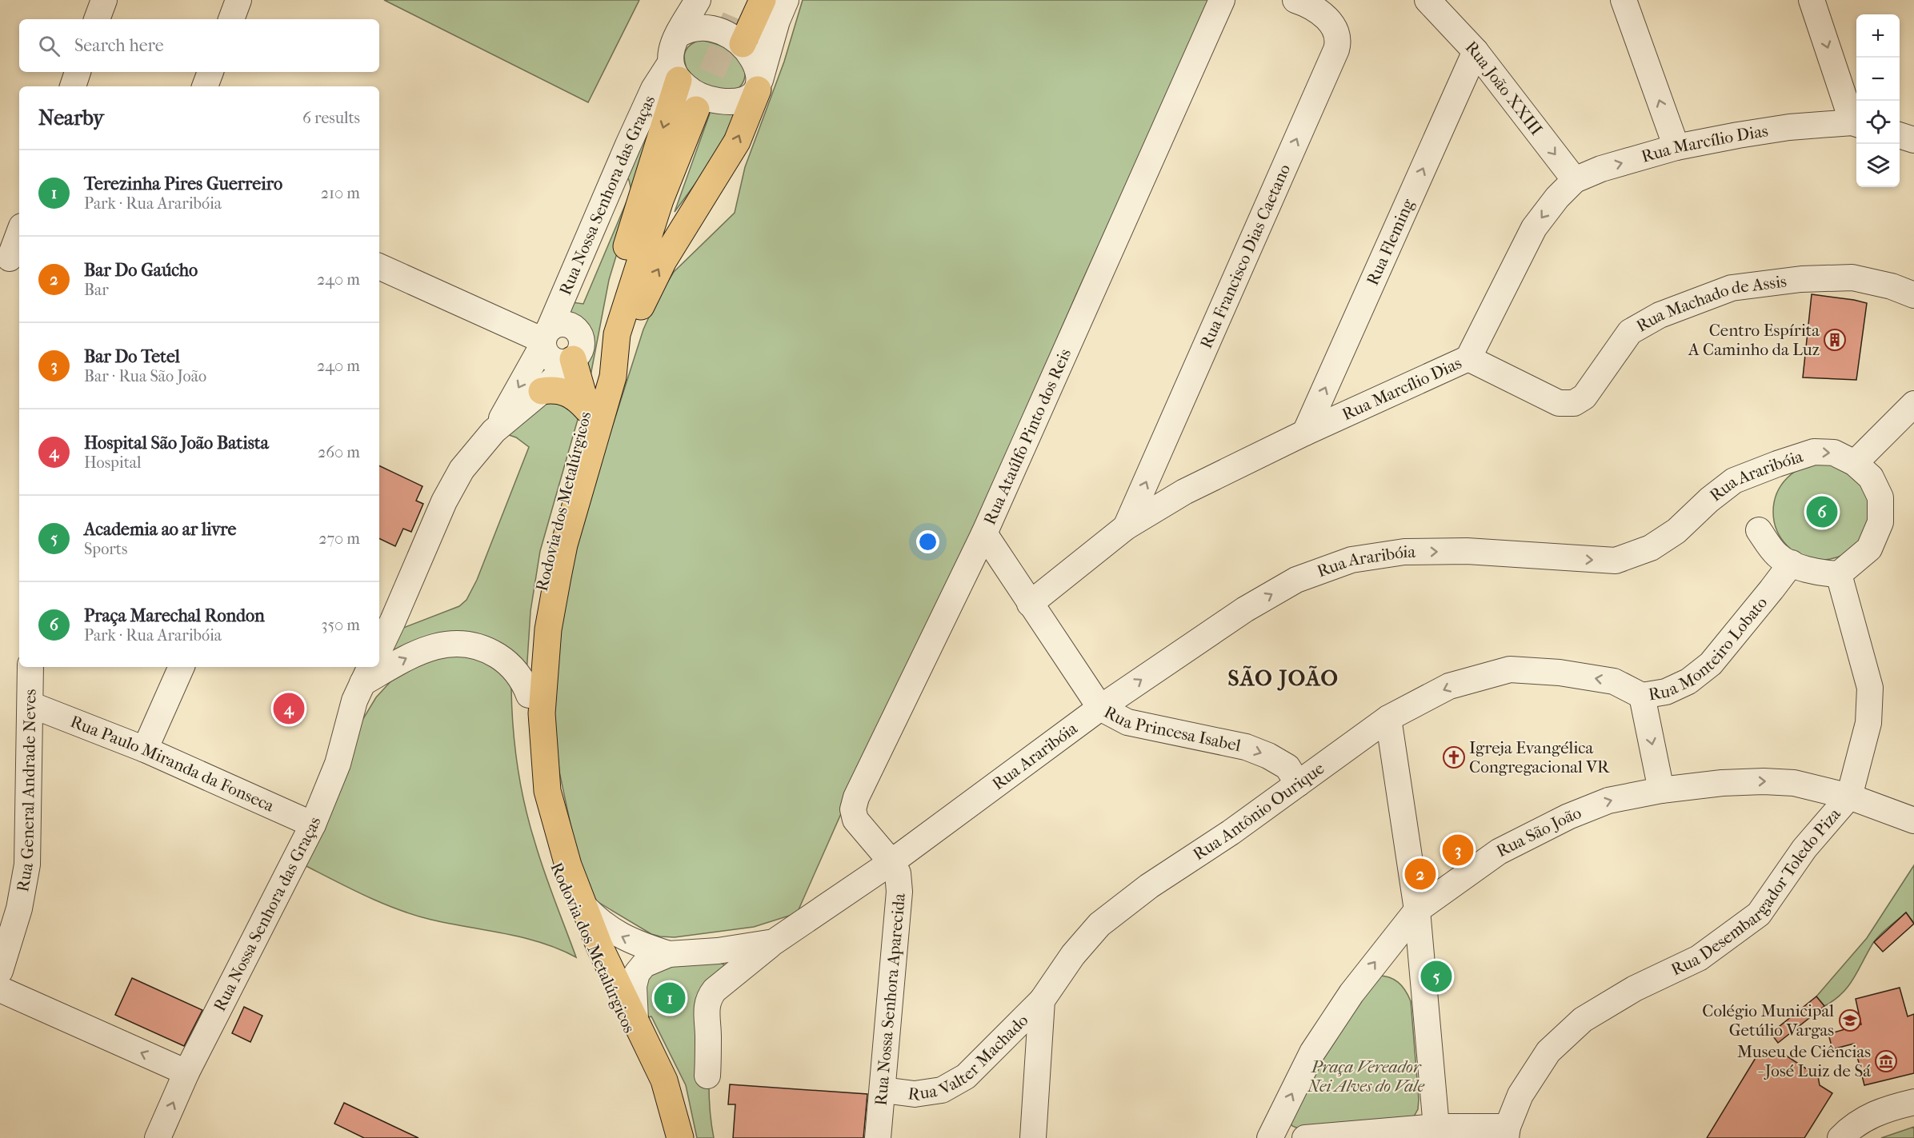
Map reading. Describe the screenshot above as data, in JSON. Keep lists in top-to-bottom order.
{
  "streets": {
    "main road": ["Rodovia dos Metalúrgicos"],
    "street": [
      "Rua João XXIII",
      "Rua Marcílio Dias",
      "Rua Nossa Senhora das Graças",
      "Rua Fleming",
      "Rua Francisco Dias Caetano",
      "Rua Machado de Assis",
      "Rua Ataúlfo Pinto dos Reis",
      "Rua Araribóia",
      "Rua Monteiro Lobato",
      "Rua Princesa Isabel",
      "Rua Paulo Miranda da Fonseca",
      "Rua General Andrade Neves",
      "Rua Antônio Ourique",
      "Rua São João",
      "Rua Desembargador Toledo Piza",
      "Rua Nossa Senhora Aparecida",
      "Rua Valter Machado"
    ]
  },
  "crossings": [
    ["Rua João XXIII", "Rua Marcílio Dias"],
    ["Rua João XXIII", "Rua Fleming"],
    ["Rua Marcílio Dias", "Rua Fleming"],
    ["Rua Marcílio Dias", "Rua Francisco Dias Caetano"],
    ["Rua Marcílio Dias", "Rua Machado de Assis"],
    ["Rua Marcílio Dias", "Rua Princesa Isabel"],
    ["Rua Nossa Senhora das Graças", "Rodovia dos Metalúrgicos"],
    ["Rua Nossa Senhora das Graças", "Rua Paulo Miranda da Fonseca"],
    ["Rua Ataúlfo Pinto dos Reis", "Rua Araribóia"],
    ["Rua Ataúlfo Pinto dos Reis", "Rua Princesa Isabel"],
    ["Rua Ataúlfo Pinto dos Reis", "Rua Nossa Senhora Aparecida"],
    ["Rua Araribóia", "Rua Princesa Isabel"],
    ["Rua Araribóia", "Rua Desembargador Toledo Piza"],
    ["Rua Araribóia", "Rua Nossa Senhora Aparecida"],
    ["Rua Monteiro Lobato", "Rua Antônio Ourique"],
    ["Rua Monteiro Lobato", "Rua São João"],
    ["Rua Princesa Isabel", "Rua Antônio Ourique"],
    ["Rua Paulo Miranda da Fonseca", "Rua General Andrade Neves"],
    ["Rua Antônio Ourique", "Rua Valter Machado"],
    ["Rua São João", "Rua Desembargador Toledo Piza"],
    ["Rua Nossa Senhora Aparecida", "Rua Valter Machado"]
  ],
  "one_way": [
    "Rua Fleming",
    "Rua Francisco Dias Caetano",
    "Rua Araribóia",
    "Rua Princesa Isabel",
    "Rua Antônio Ourique",
    "Rua São João"
  ],
  "districts": ["SÃO JOÃO"],
  "parks": ["Praça Vereador Nei Alves do Vale"],
  "places": {
    "building": ["Centro Espírita A Caminho da Luz"],
    "church": ["Igreja Evangélica Congregacional VR"],
    "school or university": ["Colégio Municipal Getúlio Vargas"],
    "museum": ["Museu de Ciências - José Luiz de Sá"]
  },
  "page": {
    "map_buttons": ["+", "−"],
    "search": "Search here",
    "heading": ["Nearby", "6 results"],
    "list": [
      {
        "mark": "1",
        "name": "Terezinha Pires Guerreiro",
        "note": "Park · Rua Araribóia",
        "value": "210 m"
      },
      {
        "mark": "2",
        "name": "Bar Do Gaúcho",
        "note": "Bar",
        "value": "240 m"
      },
      {
        "mark": "3",
        "name": "Bar Do Tetel",
        "note": "Bar · Rua São João",
        "value": "240 m"
      },
      {
        "mark": "4",
        "name": "Hospital São João Batista",
        "note": "Hospital",
        "value": "260 m"
      },
      {
        "mark": "5",
        "name": "Academia ao ar livre",
        "note": "Sports",
        "value": "270 m"
      },
      {
        "mark": "6",
        "name": "Praça Marechal Rondon",
        "note": "Park · Rua Araribóia",
        "value": "350 m"
      }
    ],
    "pins": [
      "6",
      "4",
      "3",
      "2",
      "5",
      "1"
    ]
  }
}
